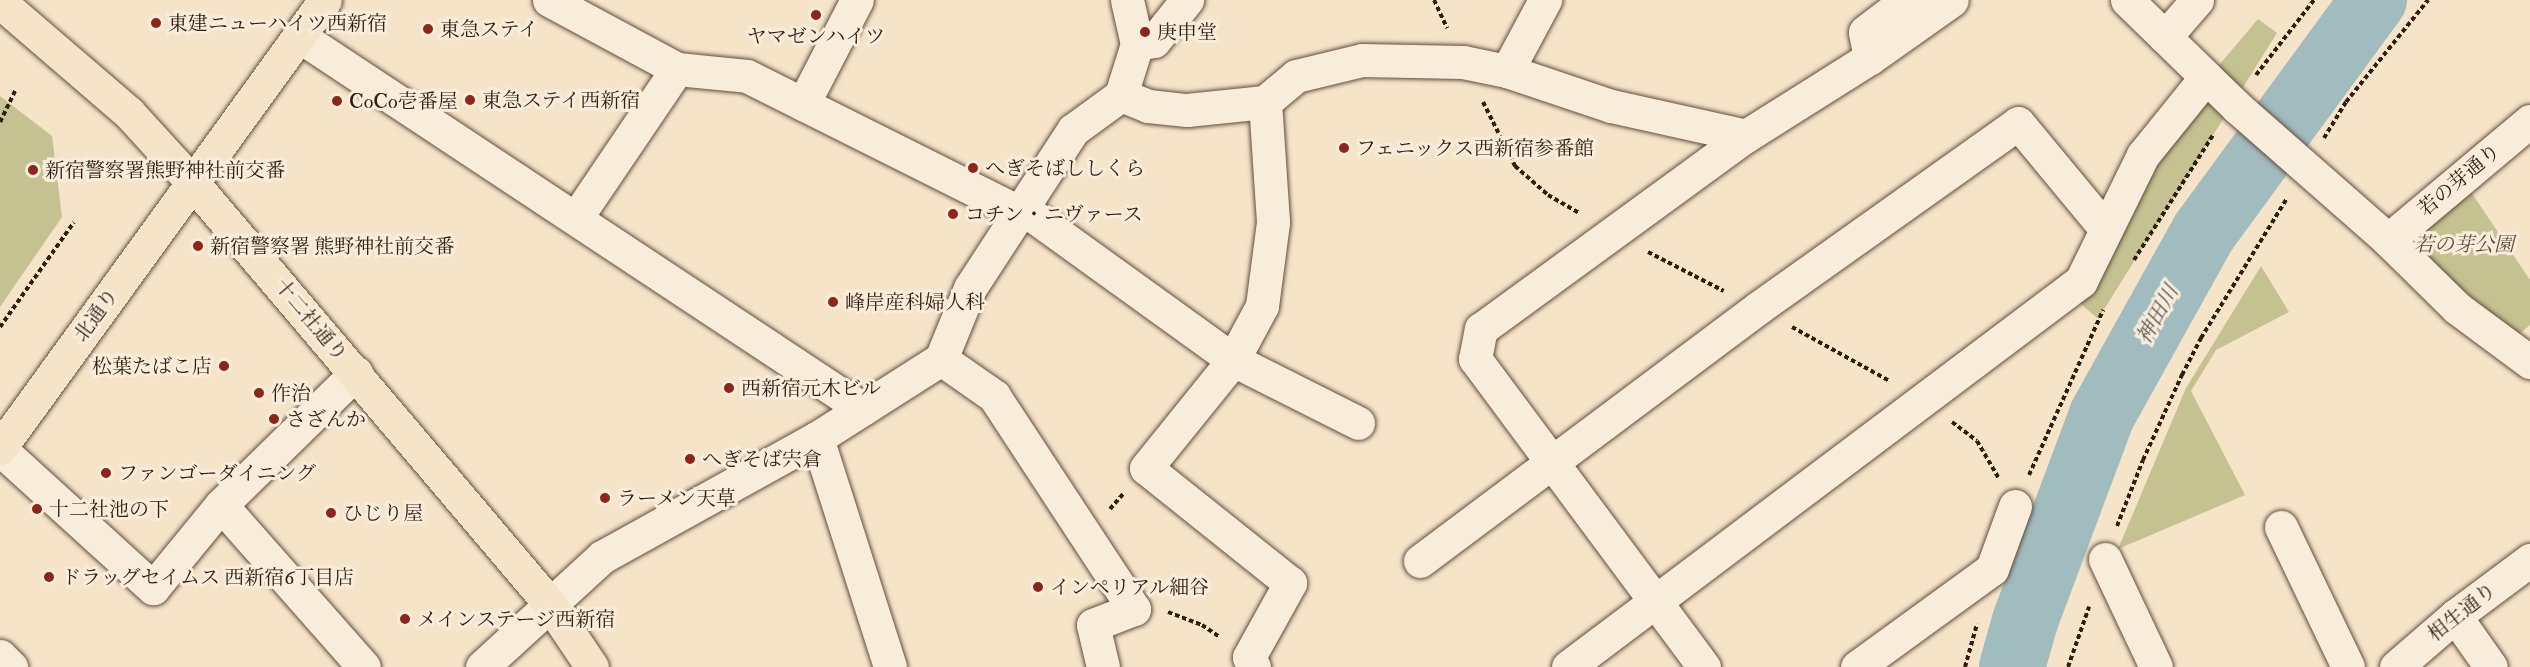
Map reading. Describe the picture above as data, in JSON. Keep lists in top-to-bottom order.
{
  "streets": {
    "main road": ["北通り", "十二社通り"],
    "street": ["若の芽通り", "相生通り"]
  },
  "crossings": [
    ["北通り", "十二社通り"]
  ],
  "water": ["神田川"],
  "parks": ["若の芽公園"],
  "places": [
    "ヤマゼンハイツ",
    "東建ニューハイツ西新宿",
    "東急ステイ",
    "庚申堂",
    "東急ステイ西新宿",
    "CoCo壱番屋",
    "フェニックス西新宿参番館",
    "へぎそばししくら",
    "新宿警察署熊野神社前交番",
    "コチン・ニヴァース",
    "新宿警察署 熊野神社前交番",
    "峰岸産科婦人科",
    "松葉たばこ店",
    "西新宿元木ビル",
    "作治",
    "さざんか",
    "へぎそば宍倉",
    "ファンゴーダイニング",
    "ラーメン天草",
    "十二社池の下",
    "ひじり屋",
    "ドラッグセイムス 西新宿6丁目店",
    "インペリアル細谷",
    "メインステージ西新宿"
  ]
}
